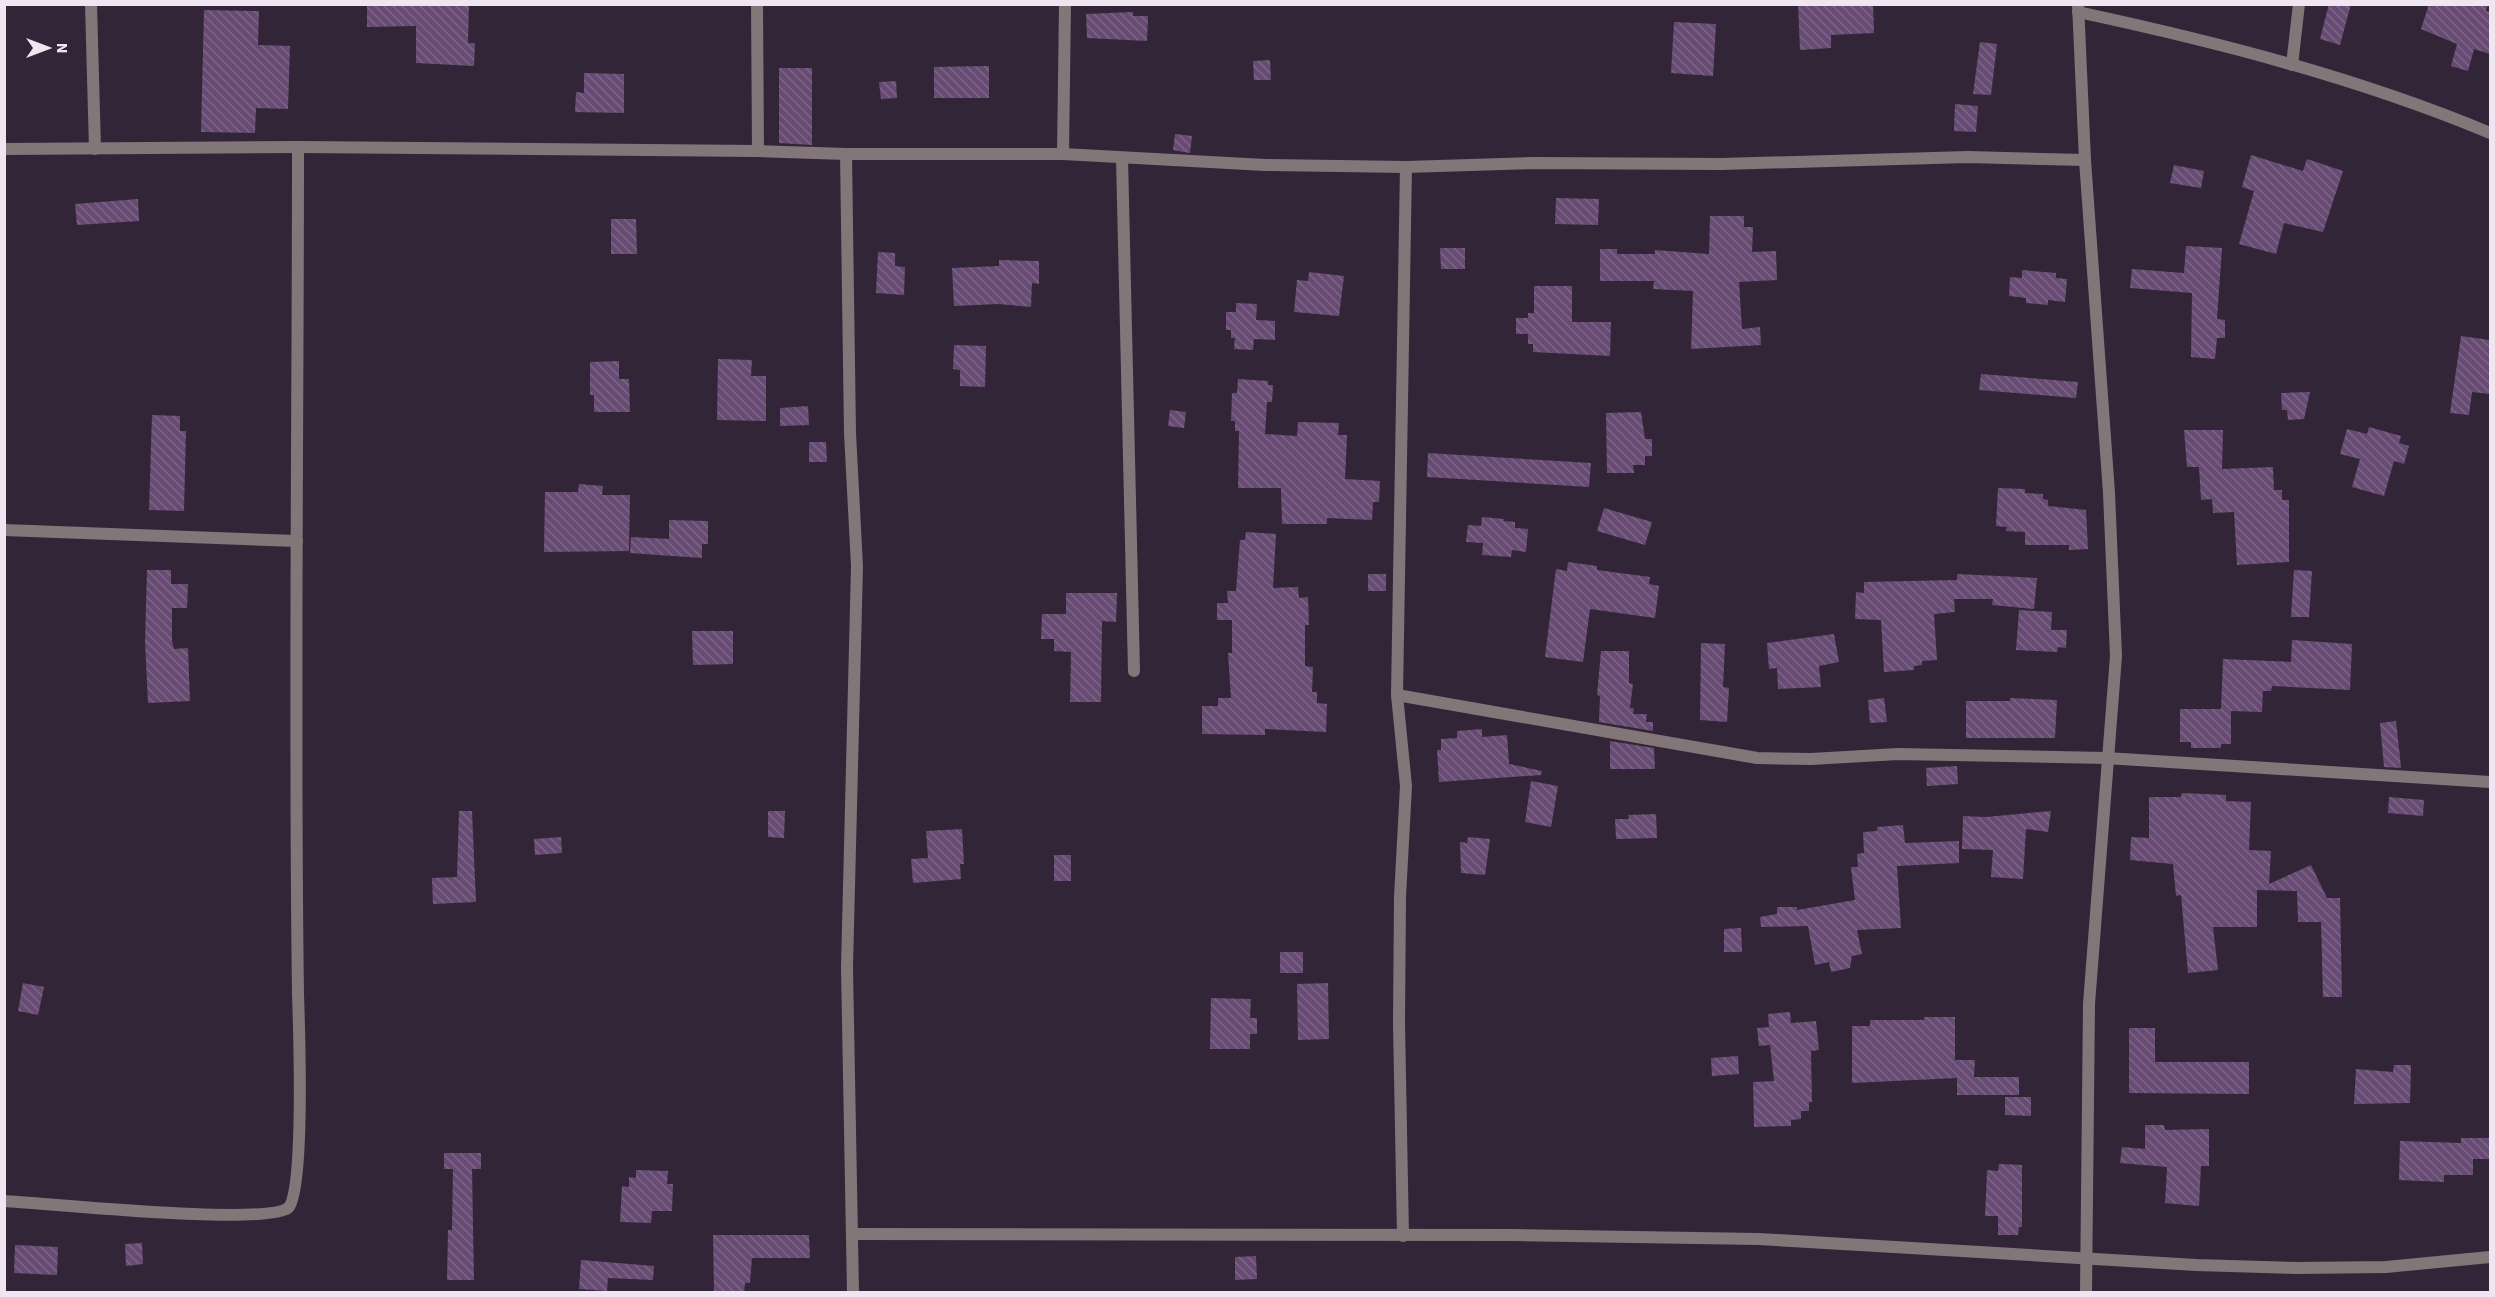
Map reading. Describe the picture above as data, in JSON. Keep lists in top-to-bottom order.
{
  "north": "right"
}
